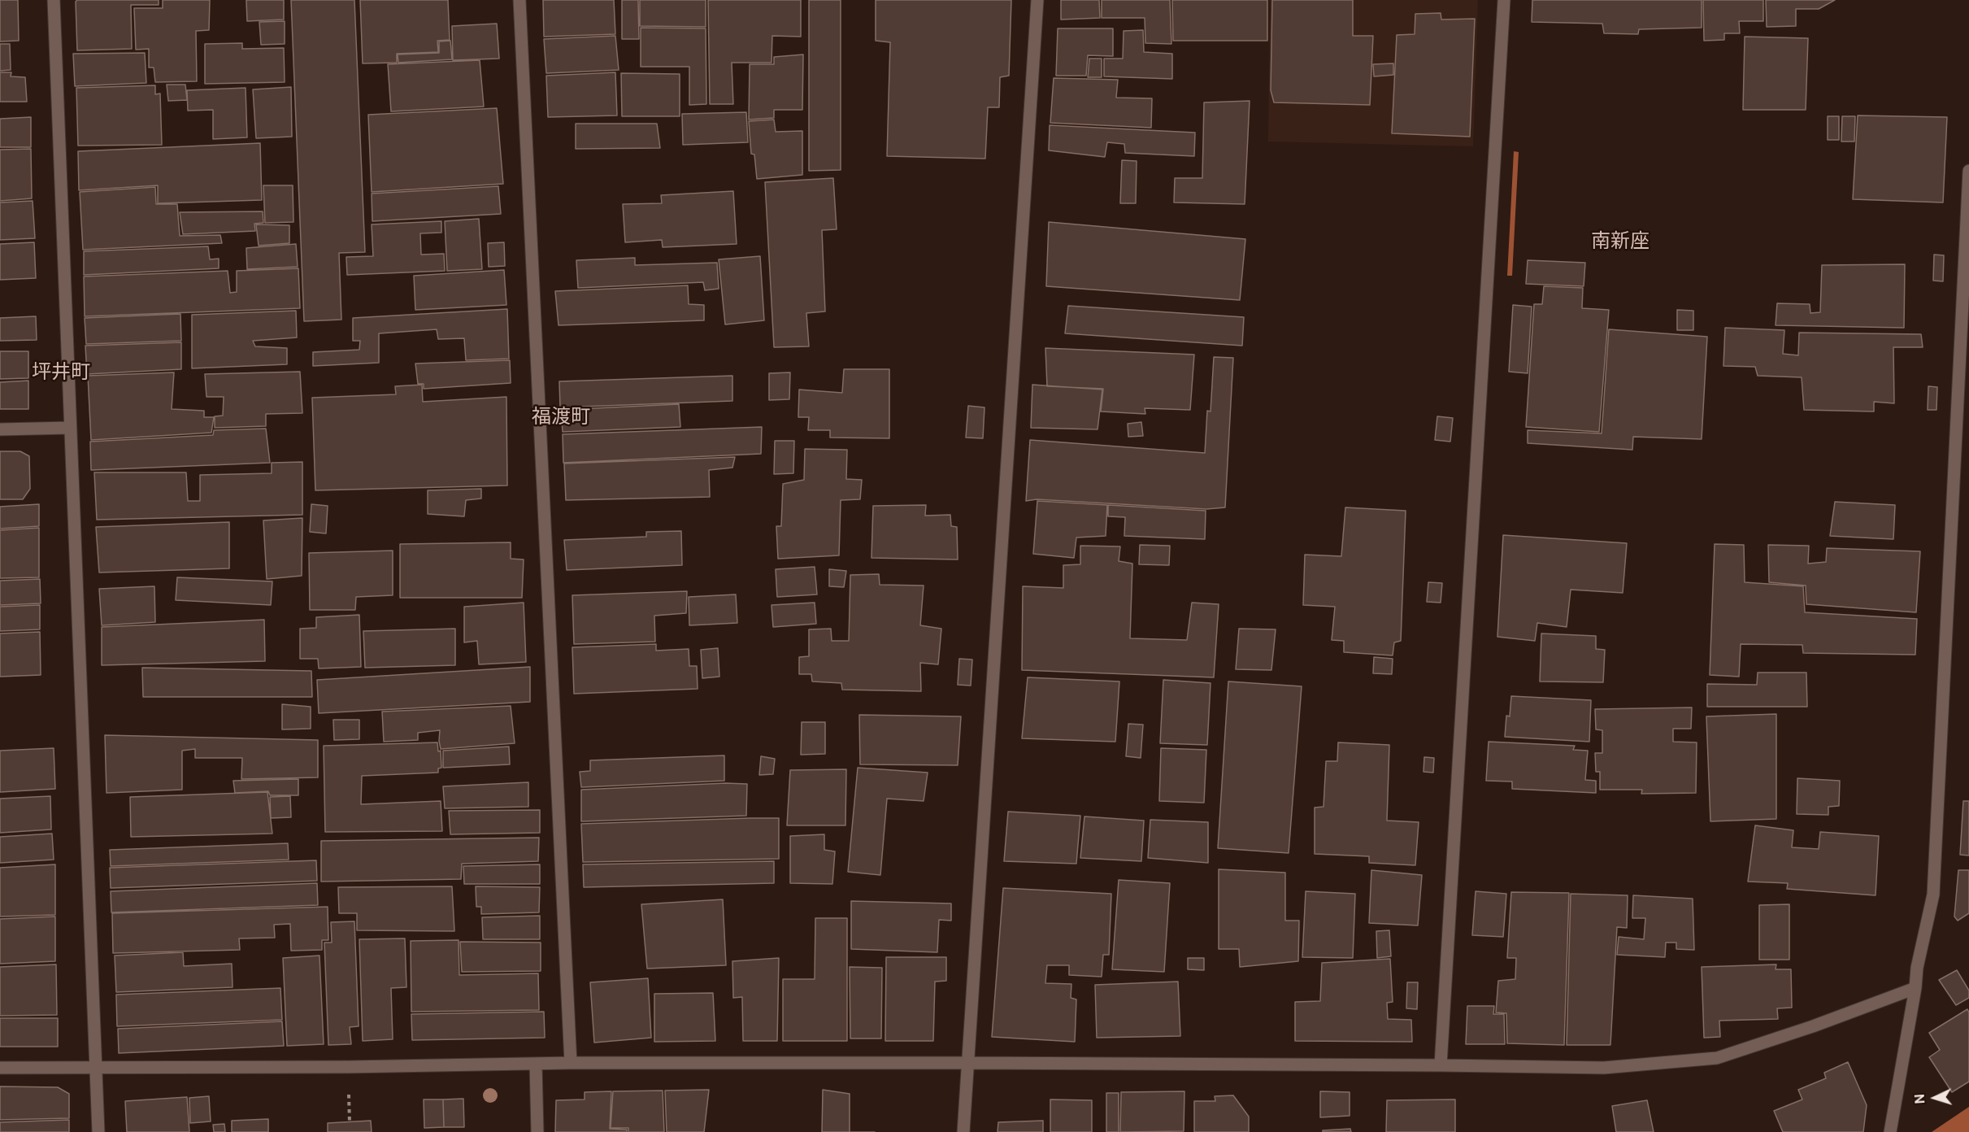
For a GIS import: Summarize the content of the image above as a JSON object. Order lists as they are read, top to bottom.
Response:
{
  "districts": ["南新座", "坪井町", "福渡町"],
  "north": "left"
}
